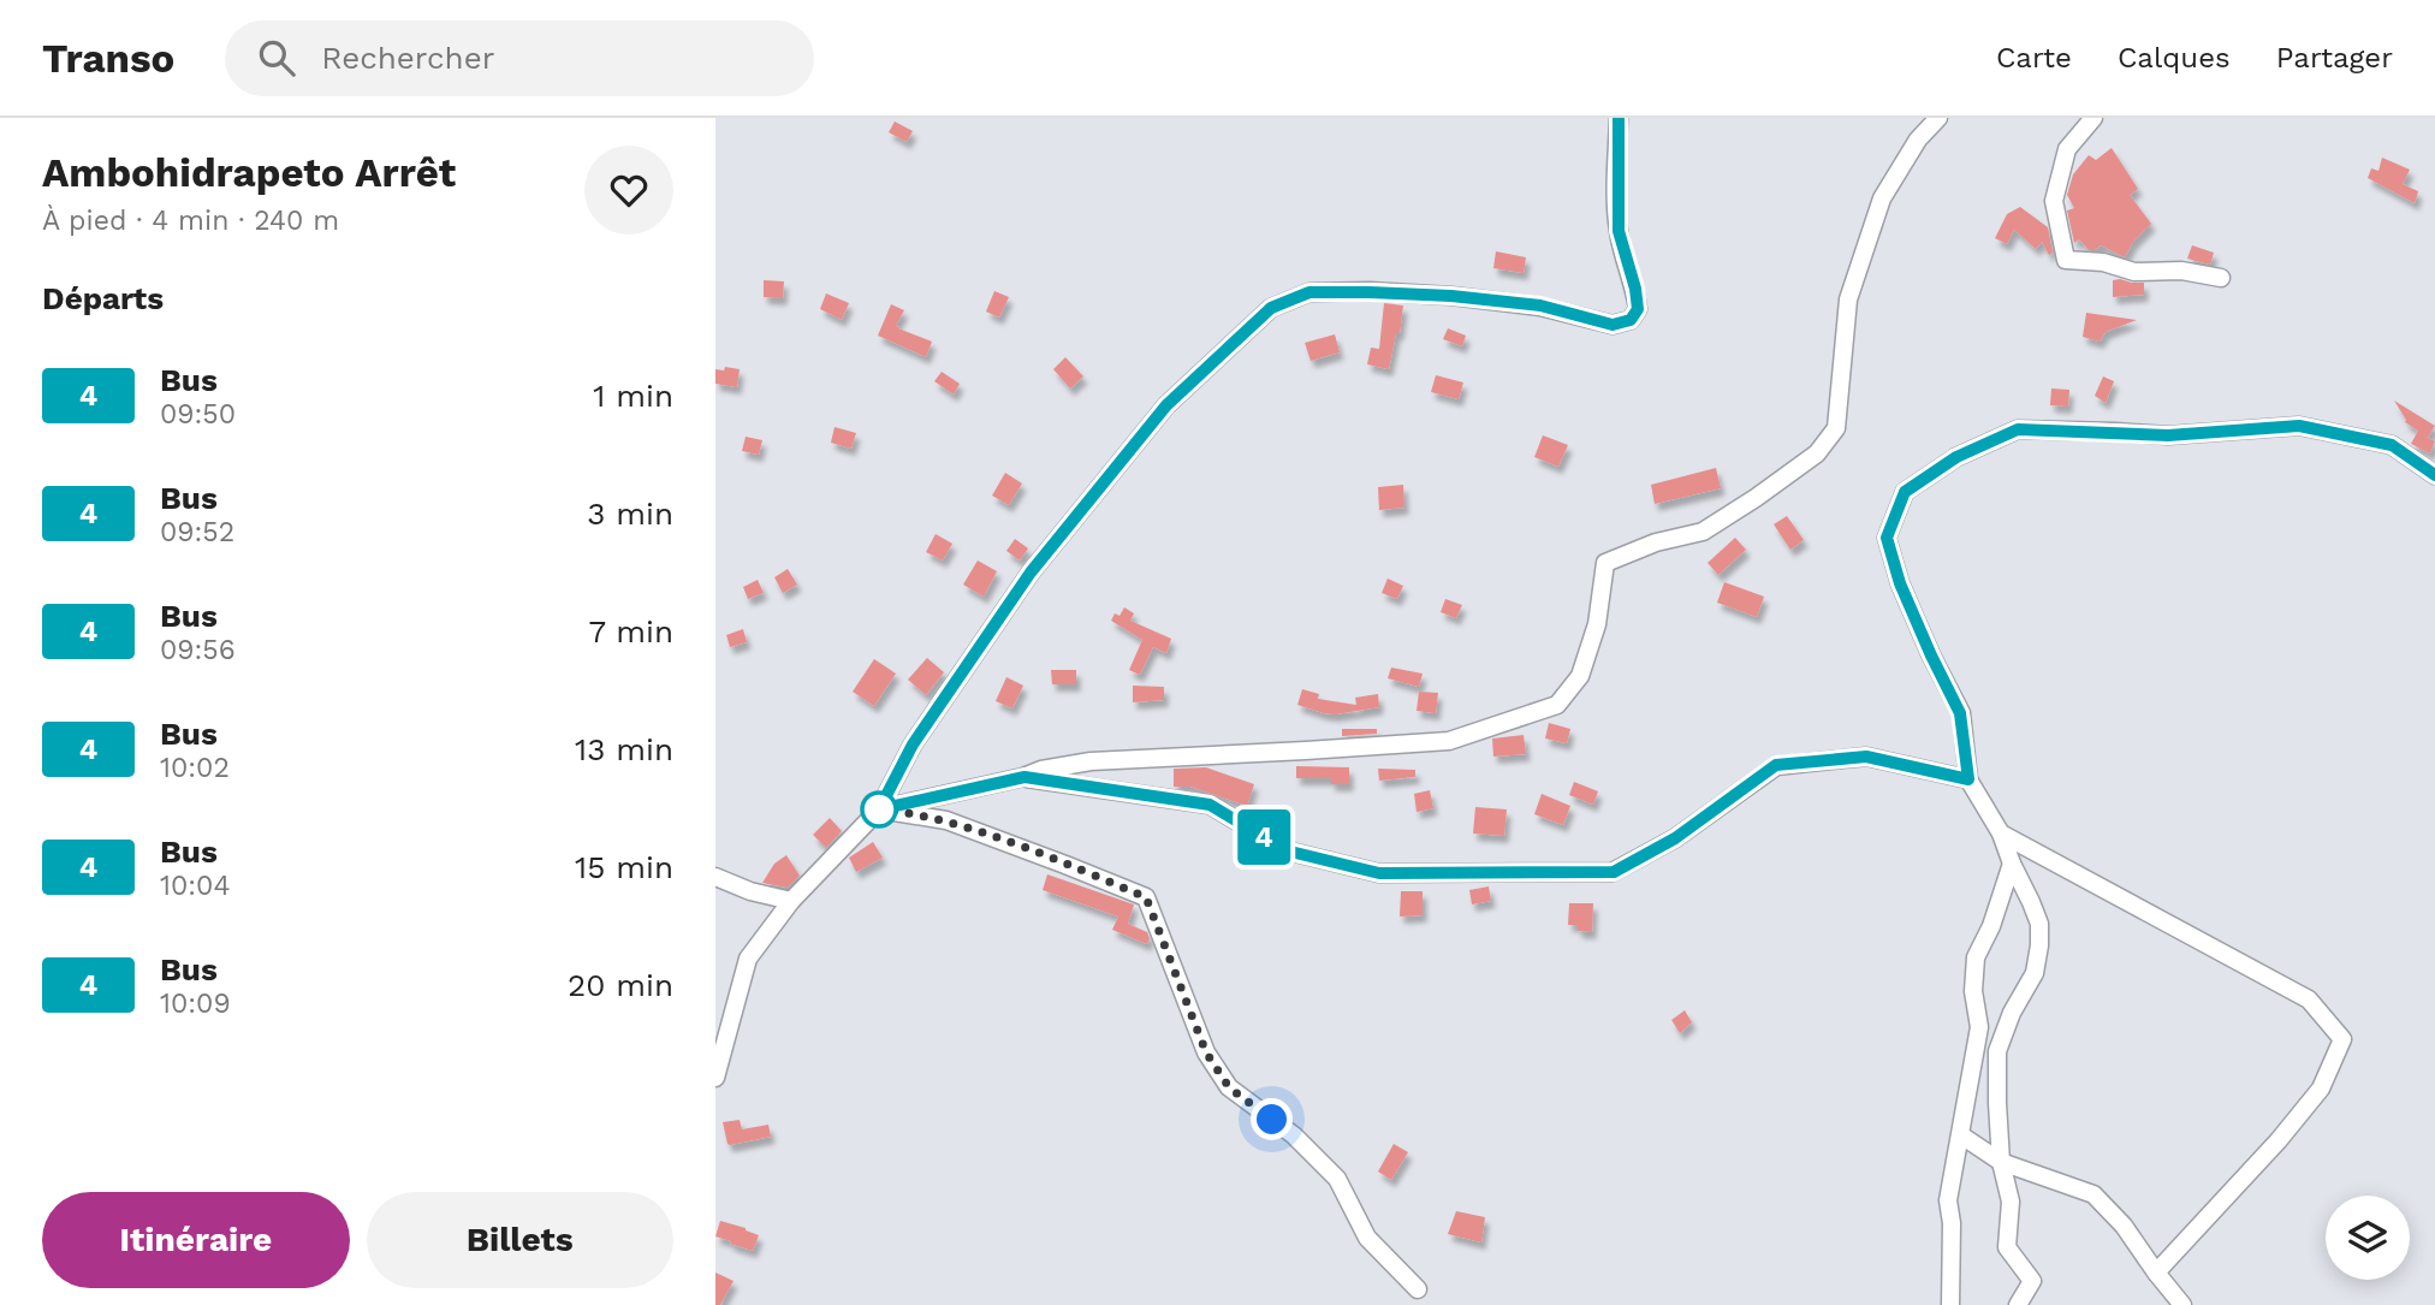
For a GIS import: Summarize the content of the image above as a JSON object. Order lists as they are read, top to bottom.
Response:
{
  "lines": ["bus line 4"],
  "page": {
    "header": "Transo",
    "search": "Rechercher",
    "nav": ["Carte", "Calques", "Partager"],
    "heading": [
      ["Ambohidrapeto Arrêt", "À pied · 4 min · 240 m"],
      "Départs"
    ],
    "on_map": "4",
    "list": [
      {
        "mark": "4",
        "name": "Bus",
        "note": "09:50",
        "value": "1 min"
      },
      {
        "mark": "4",
        "name": "Bus",
        "note": "09:52",
        "value": "3 min"
      },
      {
        "mark": "4",
        "name": "Bus",
        "note": "09:56",
        "value": "7 min"
      },
      {
        "mark": "4",
        "name": "Bus",
        "note": "10:02",
        "value": "13 min"
      },
      {
        "mark": "4",
        "name": "Bus",
        "note": "10:04",
        "value": "15 min"
      },
      {
        "mark": "4",
        "name": "Bus",
        "note": "10:09",
        "value": "20 min"
      }
    ],
    "buttons": ["Itinéraire", "Billets"]
  }
}
